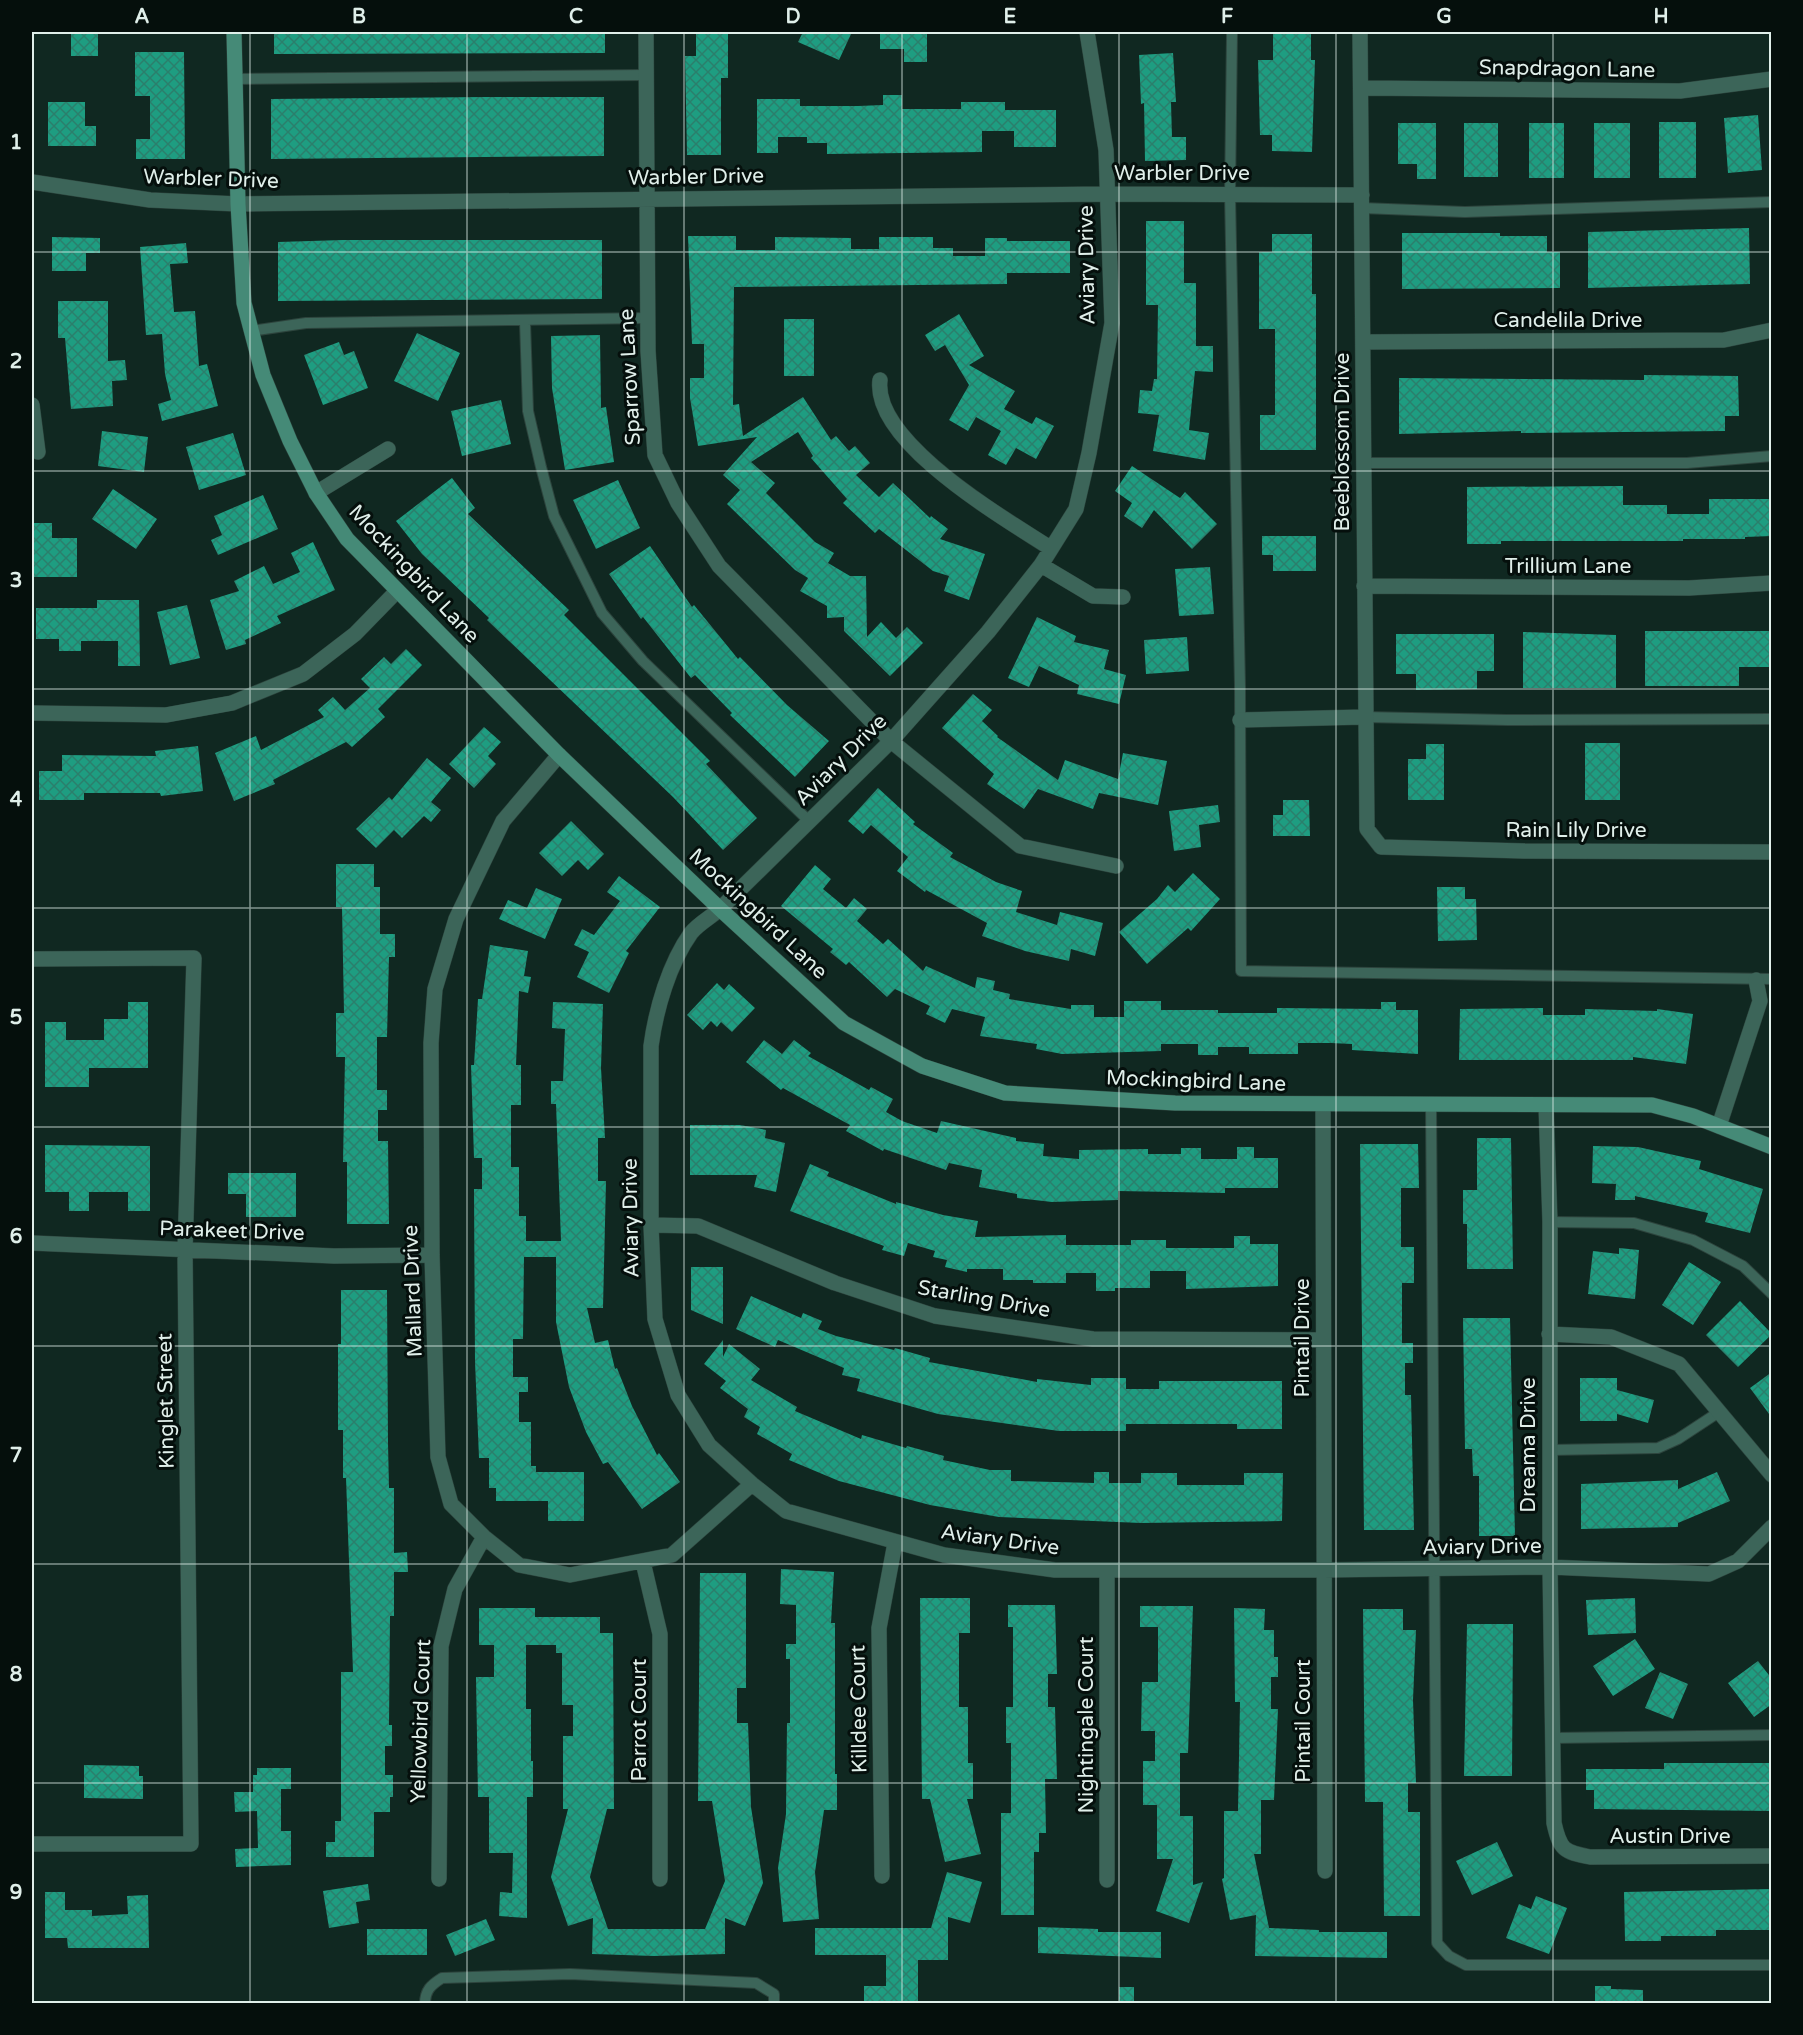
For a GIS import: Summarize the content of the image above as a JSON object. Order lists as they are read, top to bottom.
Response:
{
  "streets": {
    "street": [
      "Snapdragon Lane",
      "Warbler Drive",
      "Aviary Drive",
      "Candelila Drive",
      "Sparrow Lane",
      "Beeblossom Drive",
      "Trillium Lane",
      "Mockingbird Lane",
      "Rain Lily Drive",
      "Parakeet Drive",
      "Mallard Drive",
      "Starling Drive",
      "Pintail Drive",
      "Kinglet Street",
      "Dreama Drive",
      "Killdee Court",
      "Parrot Court",
      "Yellowbird Court",
      "Pintail Court",
      "Nightingale Court",
      "Austin Drive"
    ]
  },
  "crossings": [
    ["Snapdragon Lane", "Beeblossom Drive"],
    ["Warbler Drive", "Aviary Drive"],
    ["Warbler Drive", "Sparrow Lane"],
    ["Warbler Drive", "Beeblossom Drive"],
    ["Warbler Drive", "Mockingbird Lane"],
    ["Aviary Drive", "Sparrow Lane"],
    ["Aviary Drive", "Mockingbird Lane"],
    ["Aviary Drive", "Mallard Drive"],
    ["Aviary Drive", "Starling Drive"],
    ["Aviary Drive", "Pintail Drive"],
    ["Aviary Drive", "Dreama Drive"],
    ["Aviary Drive", "Killdee Court"],
    ["Aviary Drive", "Pintail Court"],
    ["Aviary Drive", "Nightingale Court"],
    ["Candelila Drive", "Beeblossom Drive"],
    ["Beeblossom Drive", "Trillium Lane"],
    ["Beeblossom Drive", "Rain Lily Drive"],
    ["Mockingbird Lane", "Mallard Drive"],
    ["Mockingbird Lane", "Pintail Drive"],
    ["Mockingbird Lane", "Dreama Drive"],
    ["Parakeet Drive", "Mallard Drive"],
    ["Parakeet Drive", "Kinglet Street"],
    ["Mallard Drive", "Parrot Court"],
    ["Mallard Drive", "Yellowbird Court"],
    ["Starling Drive", "Pintail Drive"],
    ["Pintail Drive", "Pintail Court"],
    ["Dreama Drive", "Austin Drive"]
  ],
  "grid": {
    "columns": [
      "A",
      "B",
      "C",
      "D",
      "E",
      "F",
      "G",
      "H"
    ],
    "rows": [
      "1",
      "2",
      "3",
      "4",
      "5",
      "6",
      "7",
      "8",
      "9"
    ]
  }
}
